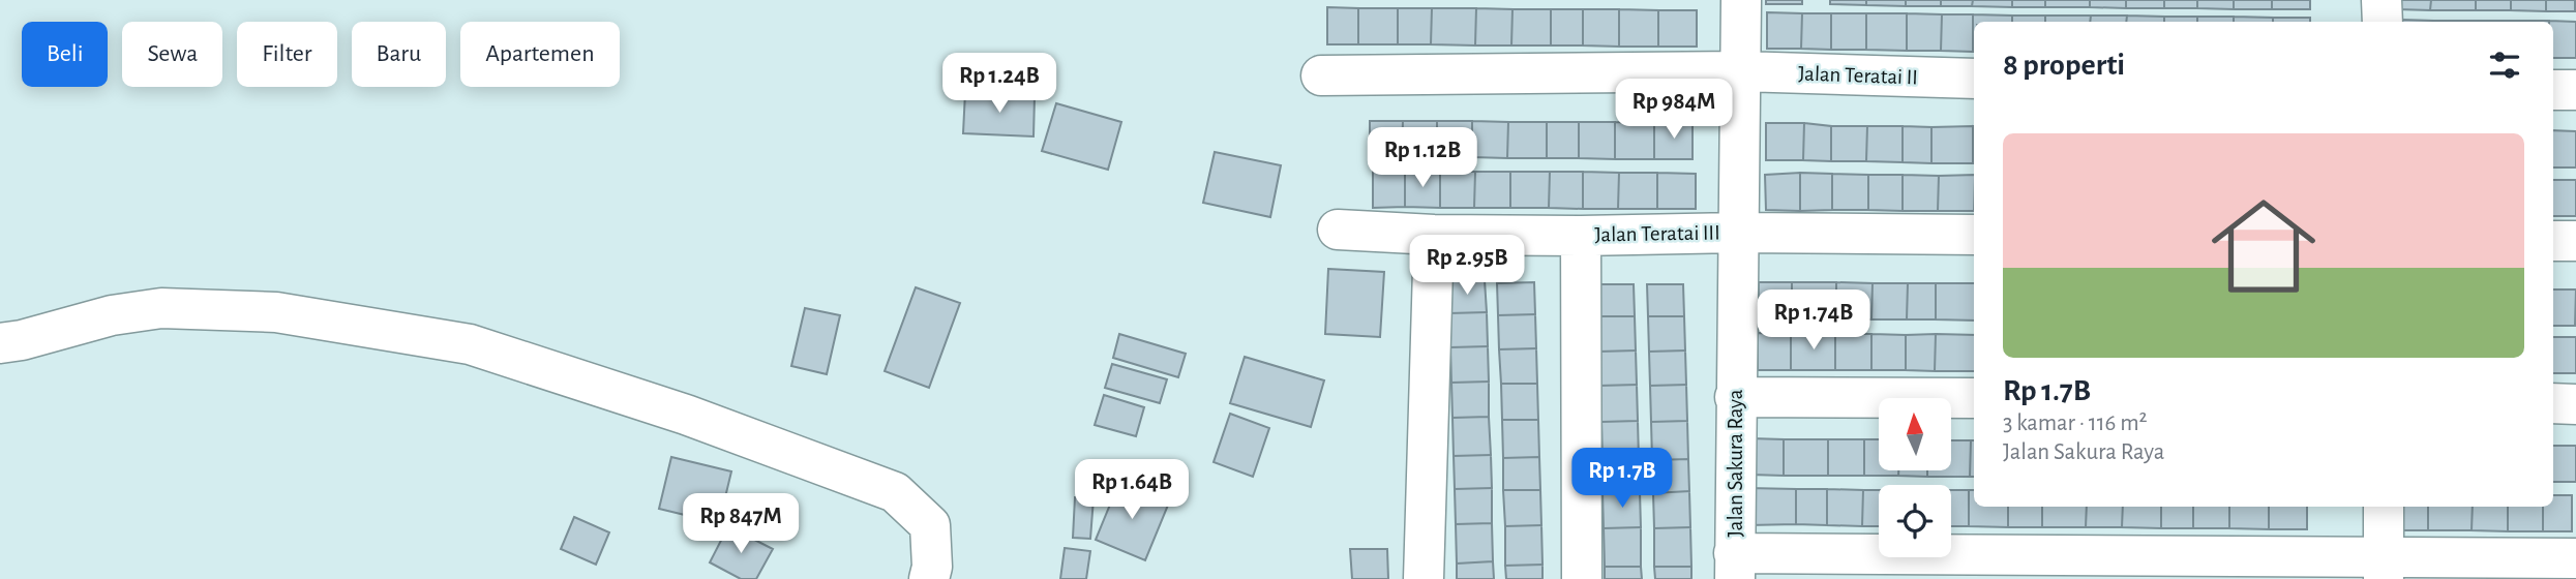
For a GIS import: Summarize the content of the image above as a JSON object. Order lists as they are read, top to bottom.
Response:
{
  "streets": {
    "street": ["Jalan Teratai II", "Jalan Teratai III", "Jalan Sakura Raya"]
  },
  "crossings": [
    ["Jalan Teratai II", "Jalan Sakura Raya"],
    ["Jalan Teratai III", "Jalan Sakura Raya"]
  ],
  "north": "top",
  "page": {
    "chip": [
      "Beli",
      "Sewa",
      "Filter",
      "Baru",
      "Apartemen"
    ],
    "heading": "8 properti",
    "price": [
      "Rp 1.24B",
      "Rp 984M",
      "Rp 1.12B",
      "Rp 2.95B",
      "Rp 1.74B",
      "Rp 1.7B",
      "Rp 1.64B",
      "Rp 847M"
    ],
    "list": [
      {
        "name": "Rp 1.7B",
        "note": "3 kamar · 116 m² · Jalan Sakura Raya"
      }
    ]
  }
}
